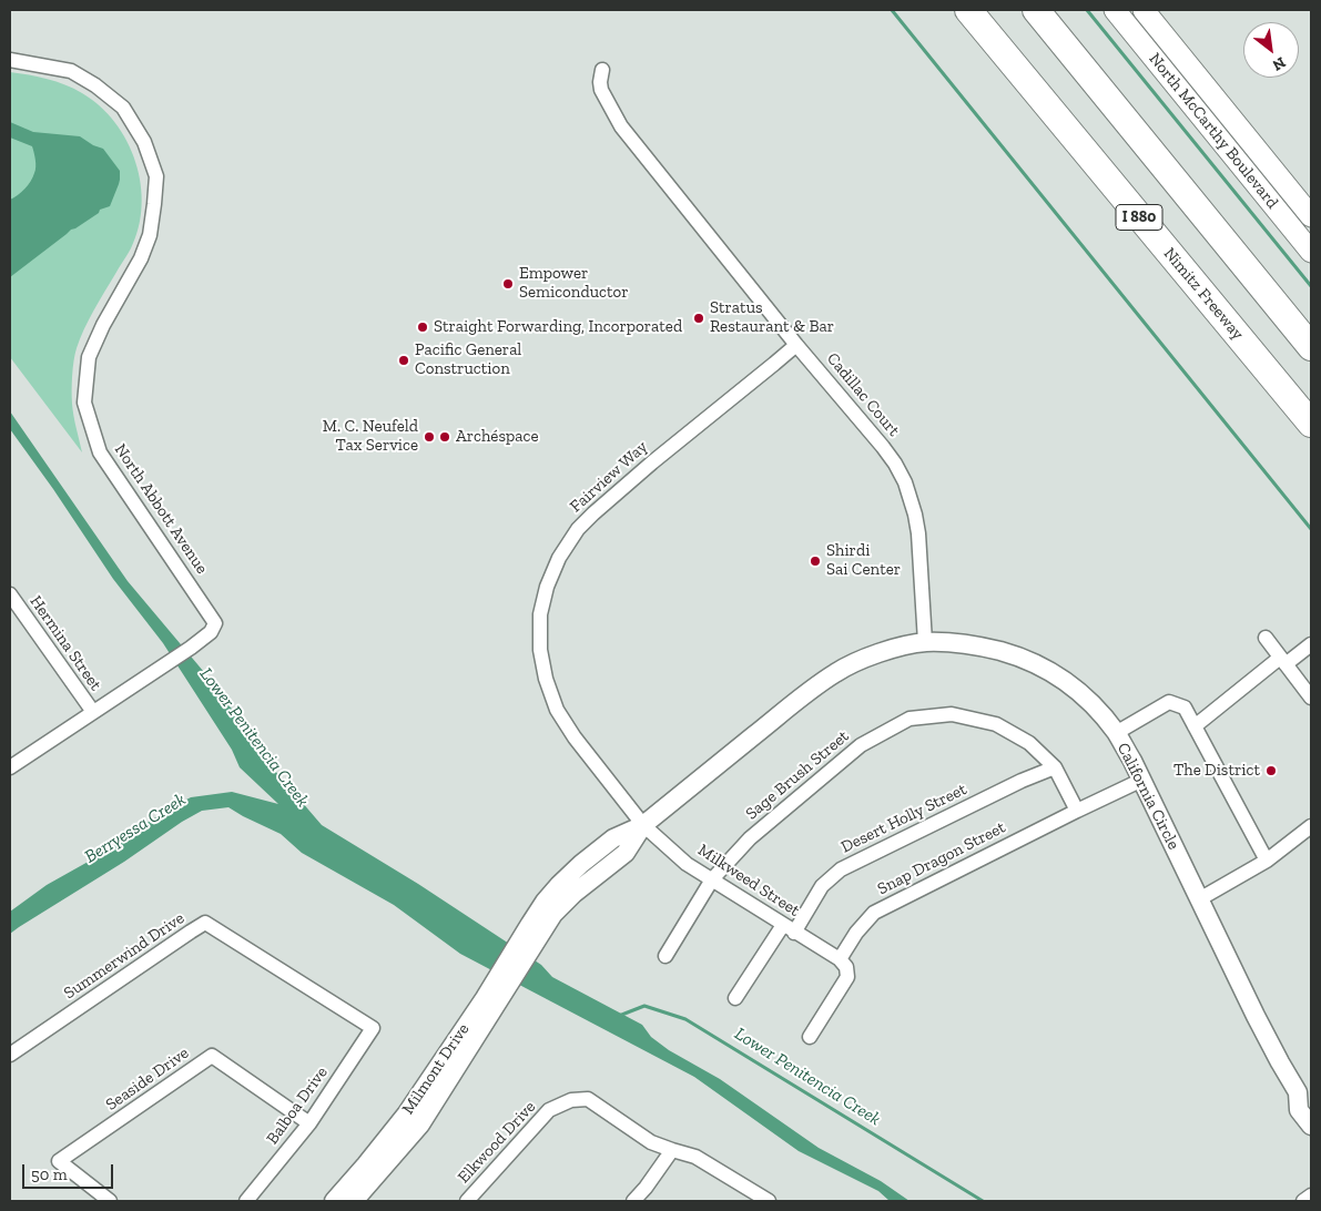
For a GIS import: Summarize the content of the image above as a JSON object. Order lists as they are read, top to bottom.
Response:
{
  "streets": {
    "highway": ["I 880", "Nimitz Freeway"],
    "main road": ["North McCarthy Boulevard"],
    "street": [
      "Cadillac Court",
      "Fairview Way",
      "North Abbott Avenue",
      "Hermina Street",
      "Sage Brush Street",
      "California Circle",
      "Desert Holly Street",
      "Snap Dragon Street",
      "Milkweed Street",
      "Summerwind Drive",
      "Milmont Drive",
      "Seaside Drive",
      "Balboa Drive",
      "Elkwood Drive"
    ]
  },
  "crossings": [
    ["Cadillac Court", "Fairview Way"],
    ["Cadillac Court", "California Circle"],
    ["Fairview Way", "California Circle"],
    ["Fairview Way", "Milkweed Street"],
    ["North Abbott Avenue", "Hermina Street"],
    ["Sage Brush Street", "Desert Holly Street"],
    ["Sage Brush Street", "Snap Dragon Street"],
    ["Sage Brush Street", "Milkweed Street"],
    ["California Circle", "Snap Dragon Street"],
    ["California Circle", "Milkweed Street"],
    ["California Circle", "Milmont Drive"],
    ["Desert Holly Street", "Milkweed Street"],
    ["Snap Dragon Street", "Milkweed Street"],
    ["Summerwind Drive", "Balboa Drive"],
    ["Seaside Drive", "Balboa Drive"]
  ],
  "water": ["Lower Penitencia Creek", "Berryessa Creek"],
  "places": [
    "Empower Semiconductor",
    "Stratus Restaurant & Bar",
    "Straight Forwarding, Incorporated",
    "Pacific General Construction",
    "M. C. Neufeld Tax Service",
    "Archéspace",
    "Shirdi Sai Center",
    "The District"
  ],
  "scale_bar": "50 m",
  "north": "bottom right"
}
